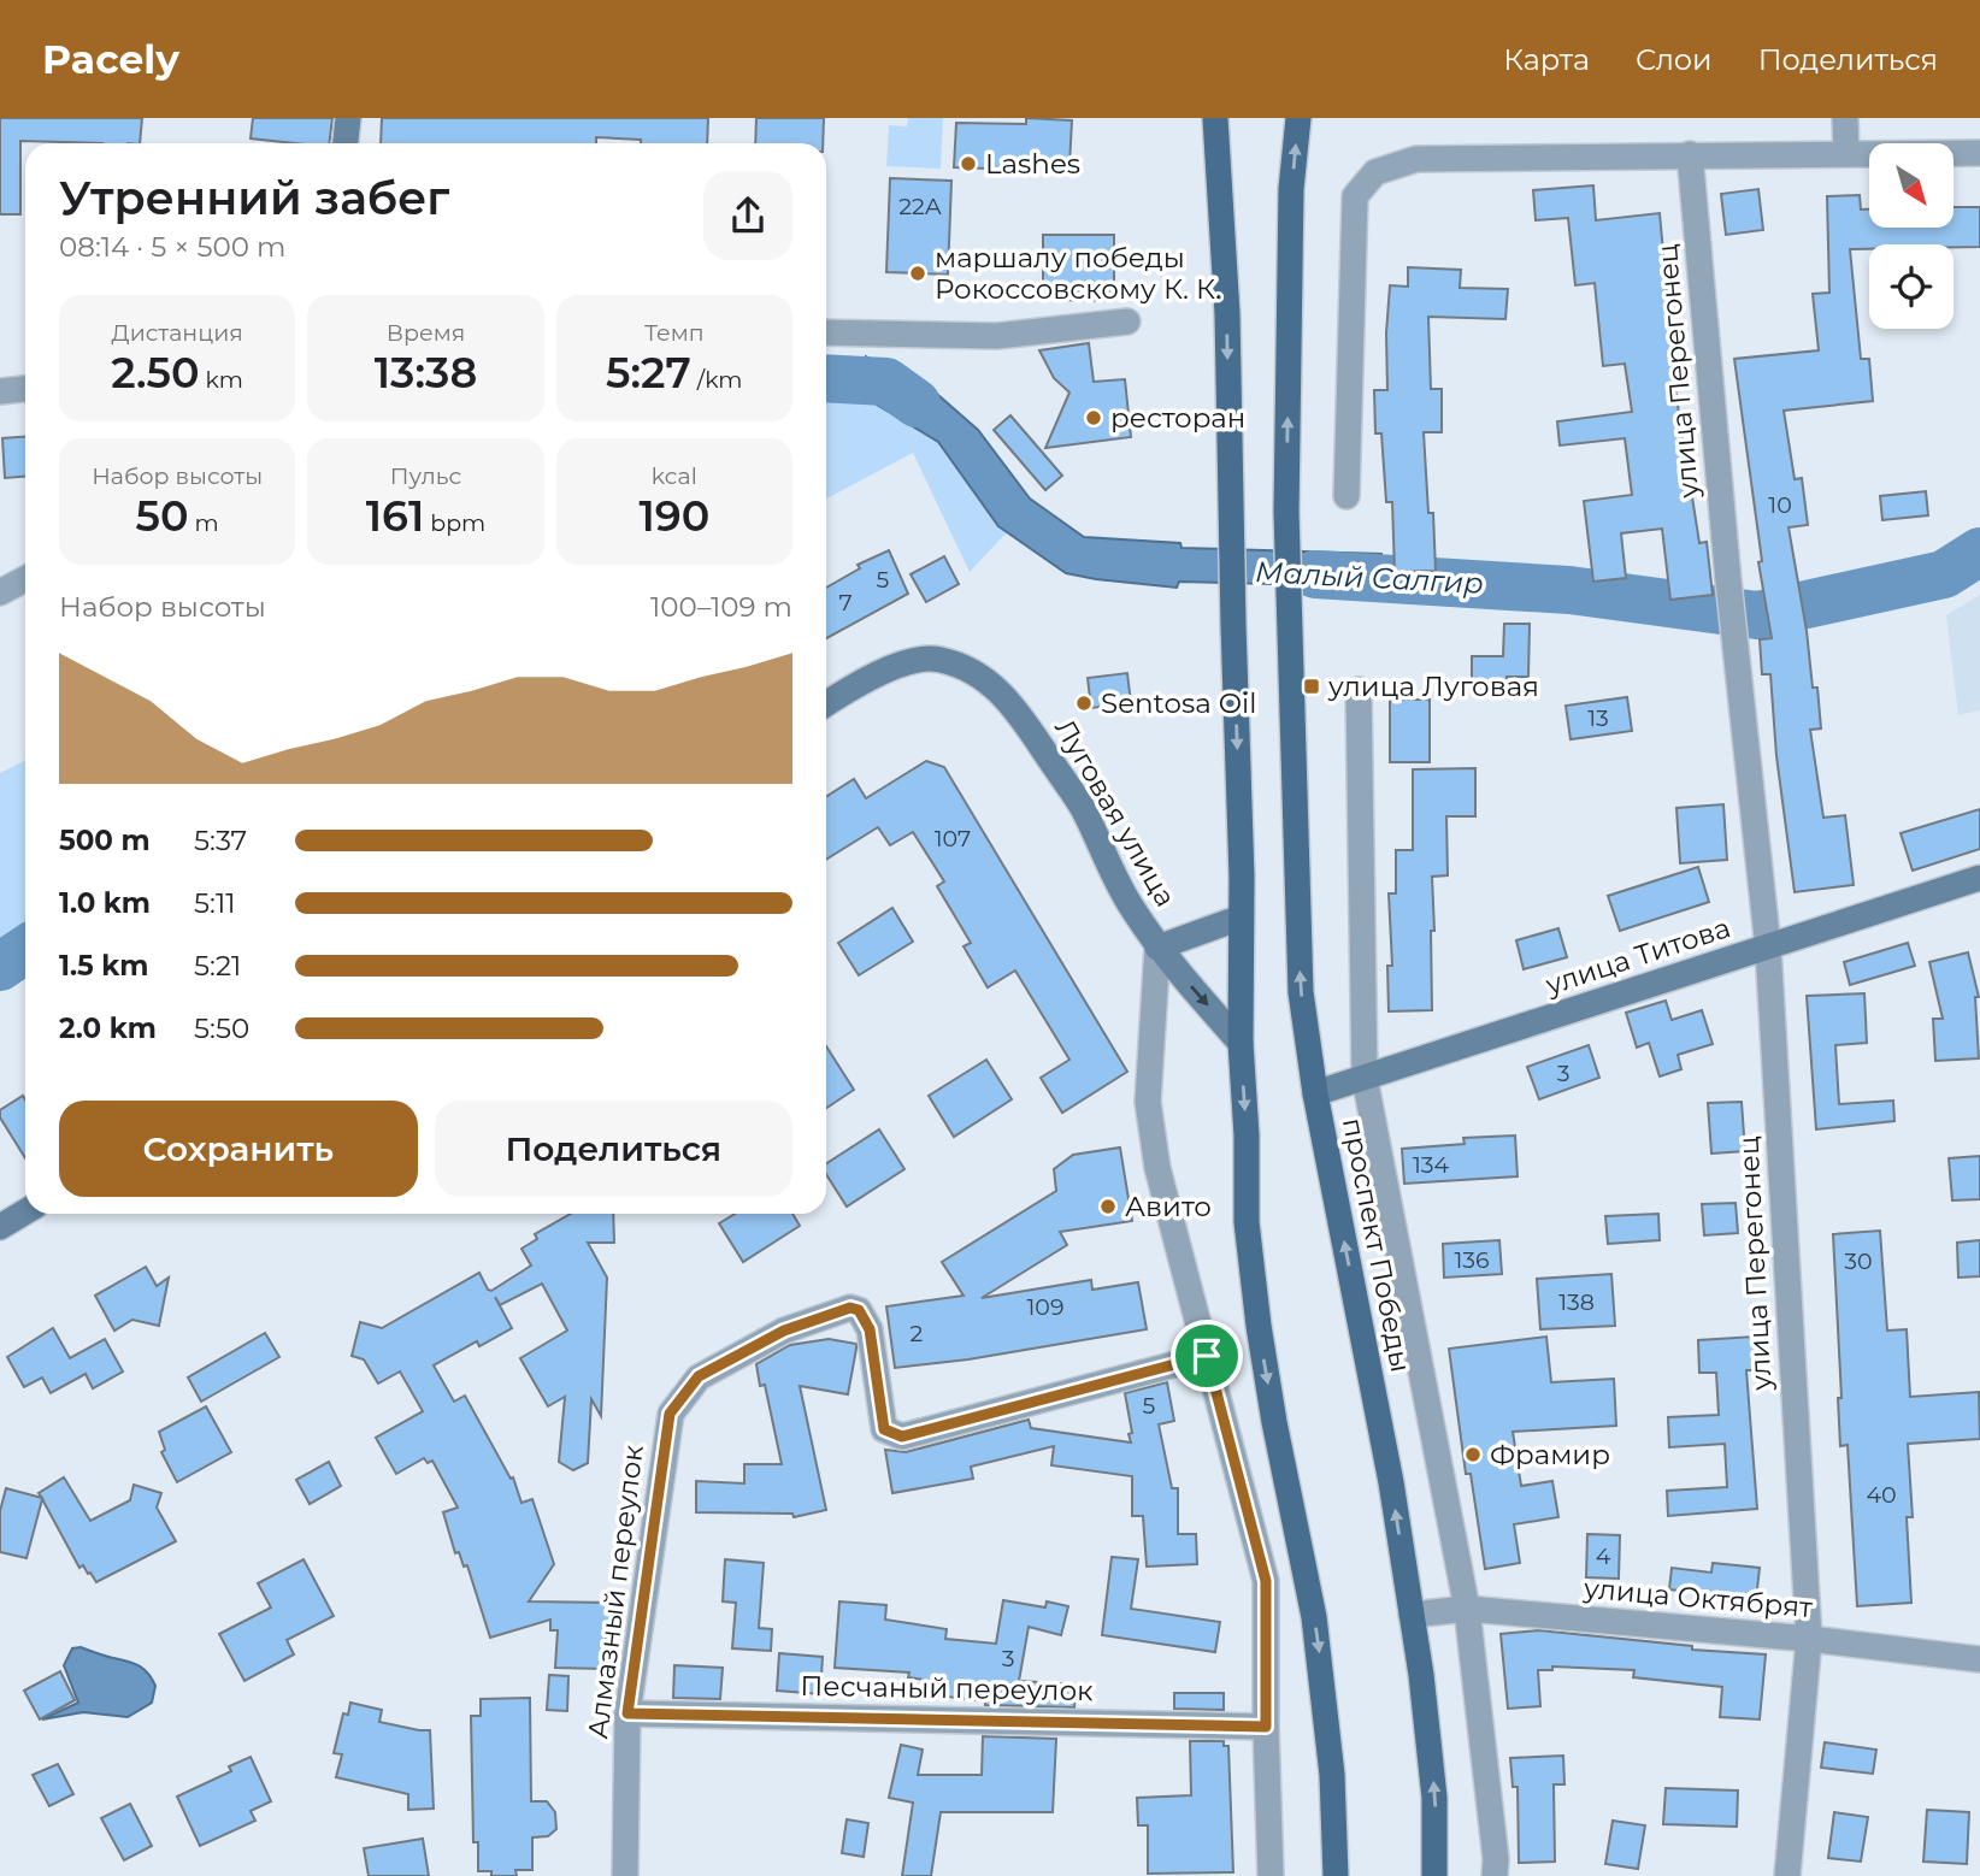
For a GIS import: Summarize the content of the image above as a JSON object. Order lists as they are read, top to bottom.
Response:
{
  "streets": {
    "main road": ["Луговая улица", "улица Титова", "проспект Победы"],
    "street": [
      "улица Перегонец",
      "Алмазный переулок",
      "улица Октябрят",
      "Песчаный переулок"
    ]
  },
  "crossings": [
    ["улица Перегонец", "улица Титова"],
    ["улица Перегонец", "улица Октябрят"],
    ["улица Титова", "проспект Победы"],
    ["проспект Победы", "улица Октябрят"],
    ["Алмазный переулок", "Песчаный переулок"]
  ],
  "water": ["Малый Салгир"],
  "places": {
    "other": [
      "Lashes",
      "маршалу победы Рокоссовскому К. К.",
      "ресторан",
      "Sentosa Oil",
      "Авито",
      "Фрамир"
    ],
    "transit": ["улица Луговая"]
  },
  "house_numbers": [
    "22А",
    "10",
    "5",
    "7",
    "13",
    "107",
    "3",
    "134",
    "136",
    "30",
    "138",
    "109",
    "2",
    "5",
    "40",
    "4",
    "3"
  ],
  "north": "bottom right",
  "page": {
    "header": "Pacely",
    "nav": ["Карта", "Слои", "Поделиться"],
    "heading": ["Утренний забег", "08:14 · 5 × 500 m"],
    "stats": [
      ["Дистанция", "2.50 km"],
      ["Время", "13:38"],
      ["Темп", "5:27 /km"],
      ["Набор высоты", "50 m"],
      ["Пульс", "161 bpm"],
      ["kcal", "190"]
    ],
    "chart": ["Набор высоты", "100–109 m"],
    "list": [
      {
        "name": "500 m",
        "note": "5:37"
      },
      {
        "name": "1.0 km",
        "note": "5:11"
      },
      {
        "name": "1.5 km",
        "note": "5:21"
      },
      {
        "name": "2.0 km",
        "note": "5:50"
      }
    ],
    "buttons": ["Сохранить", "Поделиться"]
  }
}
